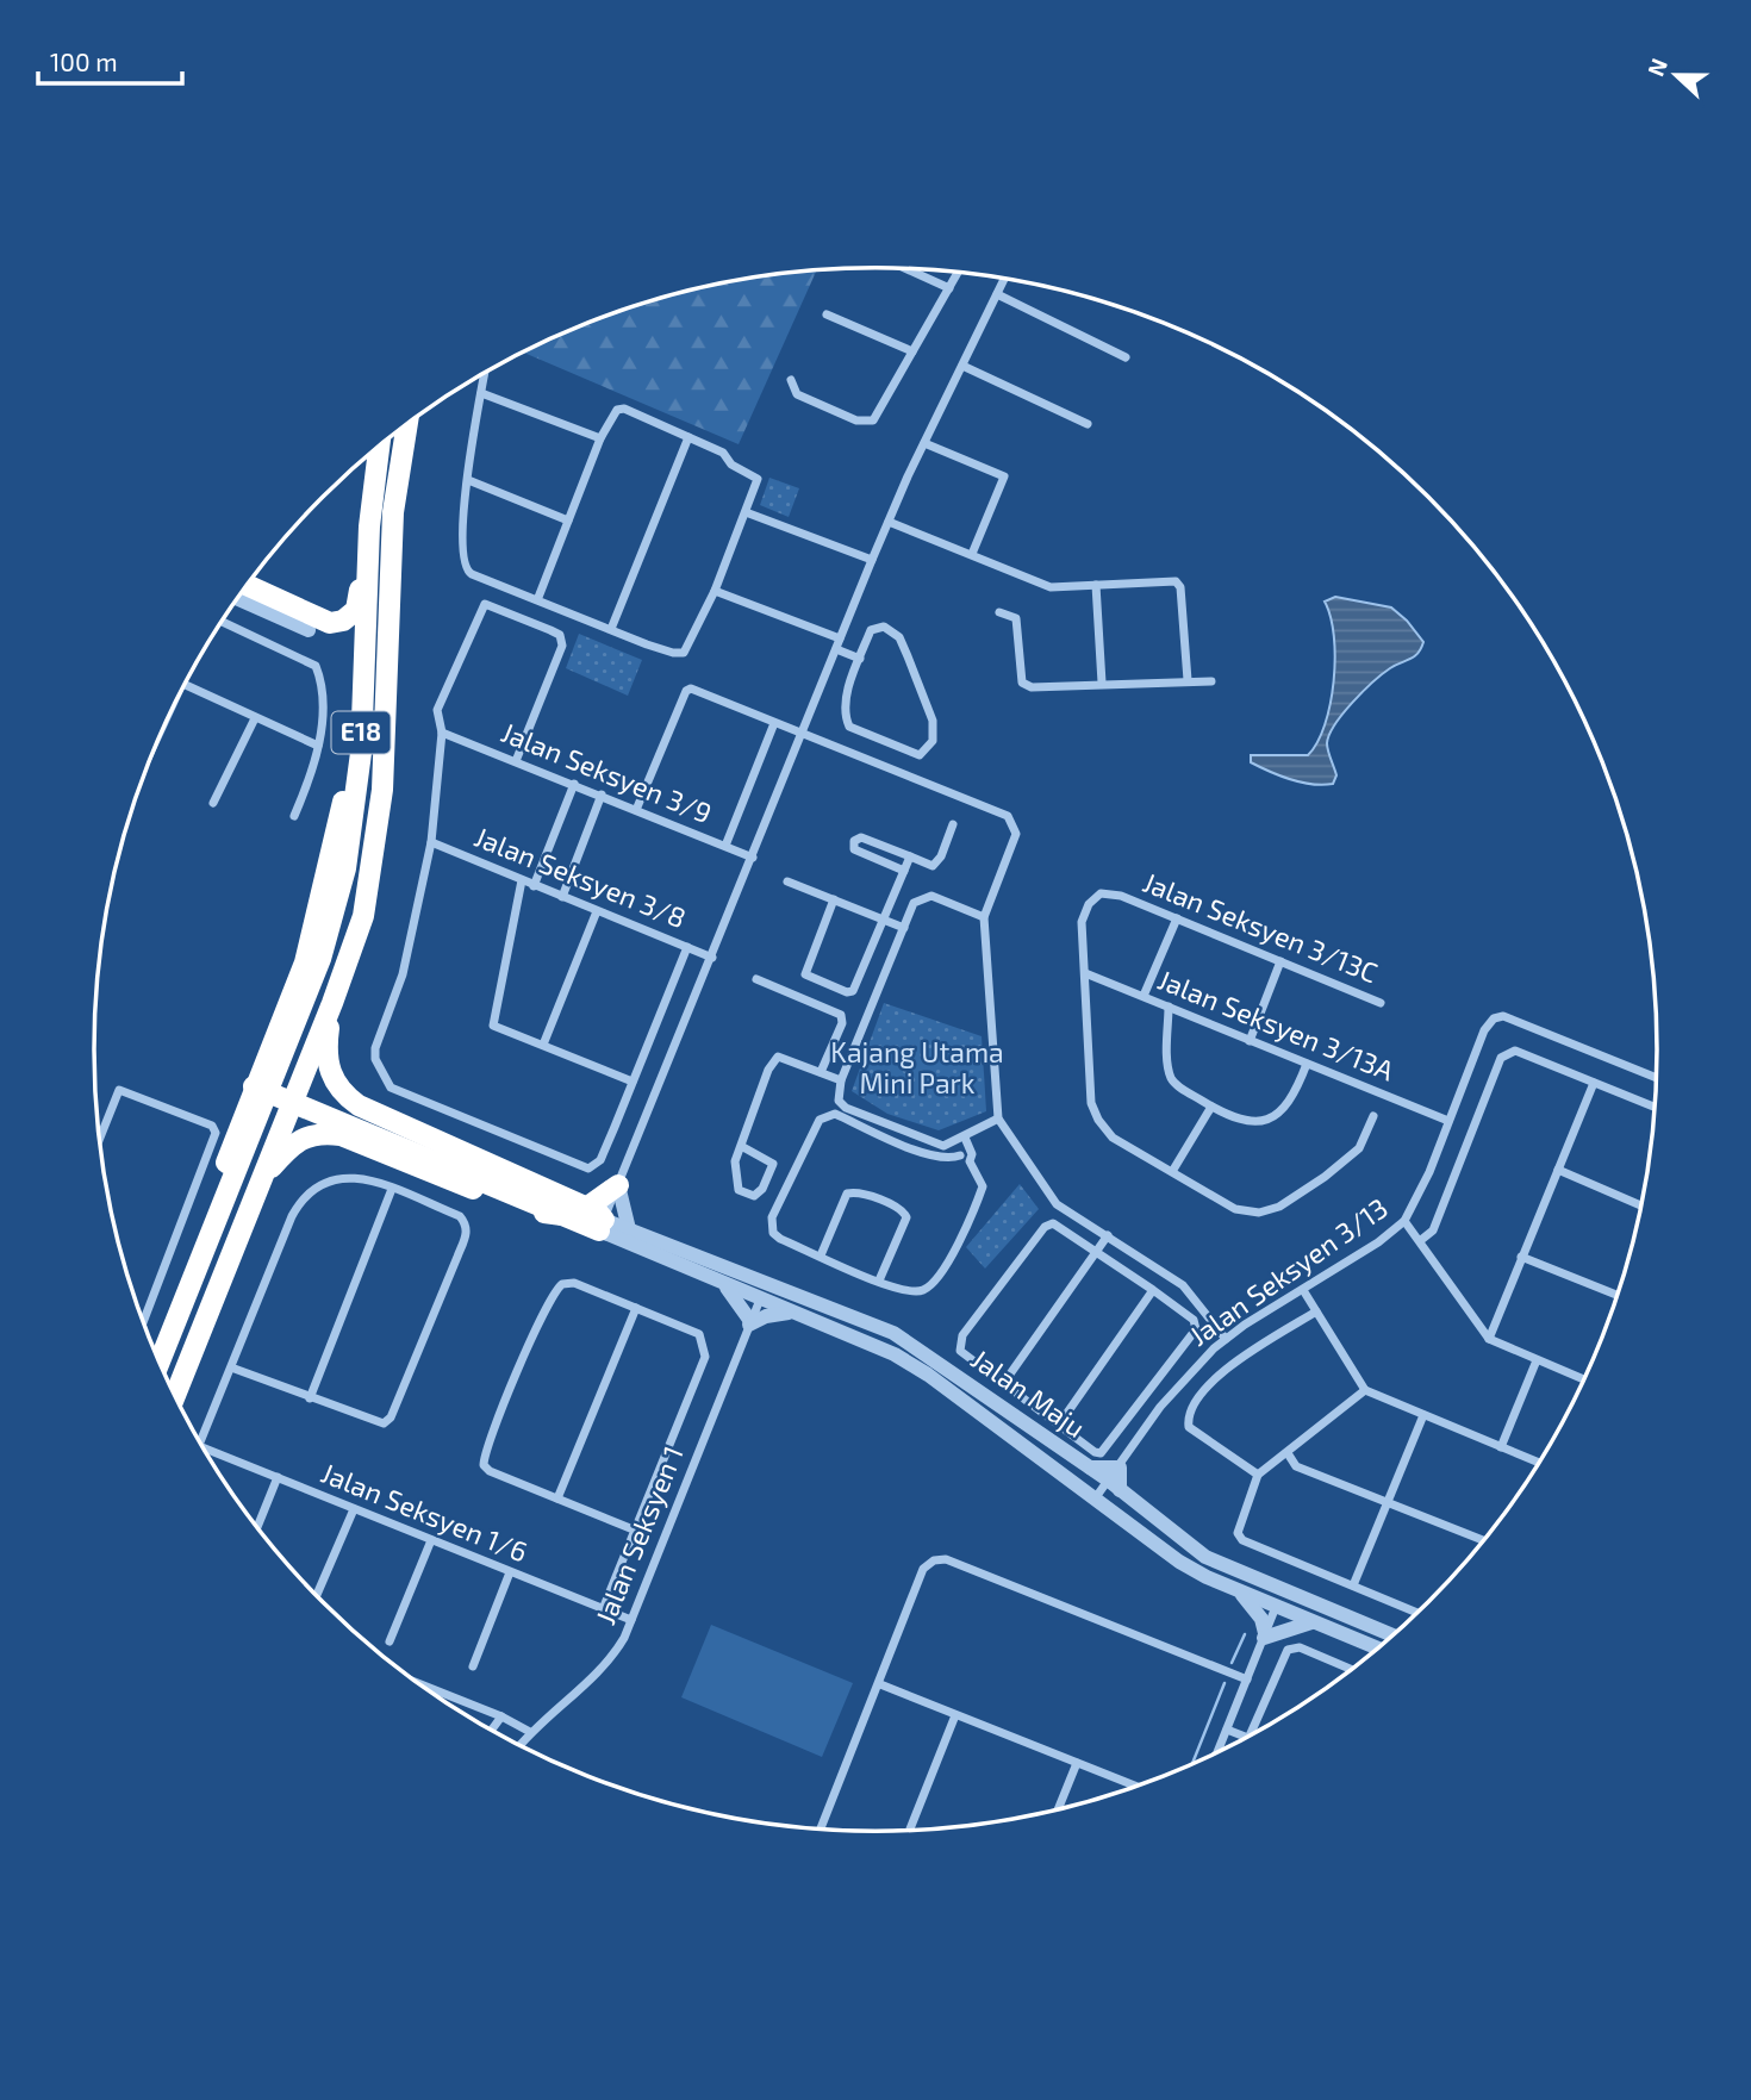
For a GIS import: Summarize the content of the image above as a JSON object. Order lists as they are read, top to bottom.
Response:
{
  "streets": {
    "highway": ["E18"],
    "street": [
      "Jalan Seksyen 3/9",
      "Jalan Seksyen 3/8",
      "Jalan Seksyen 3/13C",
      "Jalan Seksyen 3/13A",
      "Jalan Seksyen 3/13",
      "Jalan Maju",
      "Jalan Seksyen 1/6",
      "Jalan Seksyen 1"
    ]
  },
  "crossings": [
    ["Jalan Seksyen 3/13C", "Jalan Seksyen 3/13A"],
    ["Jalan Seksyen 3/13A", "Jalan Seksyen 3/13"],
    ["Jalan Maju", "Jalan Seksyen 1"],
    ["Jalan Seksyen 1/6", "Jalan Seksyen 1"]
  ],
  "parks": ["Kajang Utama Mini Park"],
  "scale_bar": "100 m",
  "north": "left"
}
